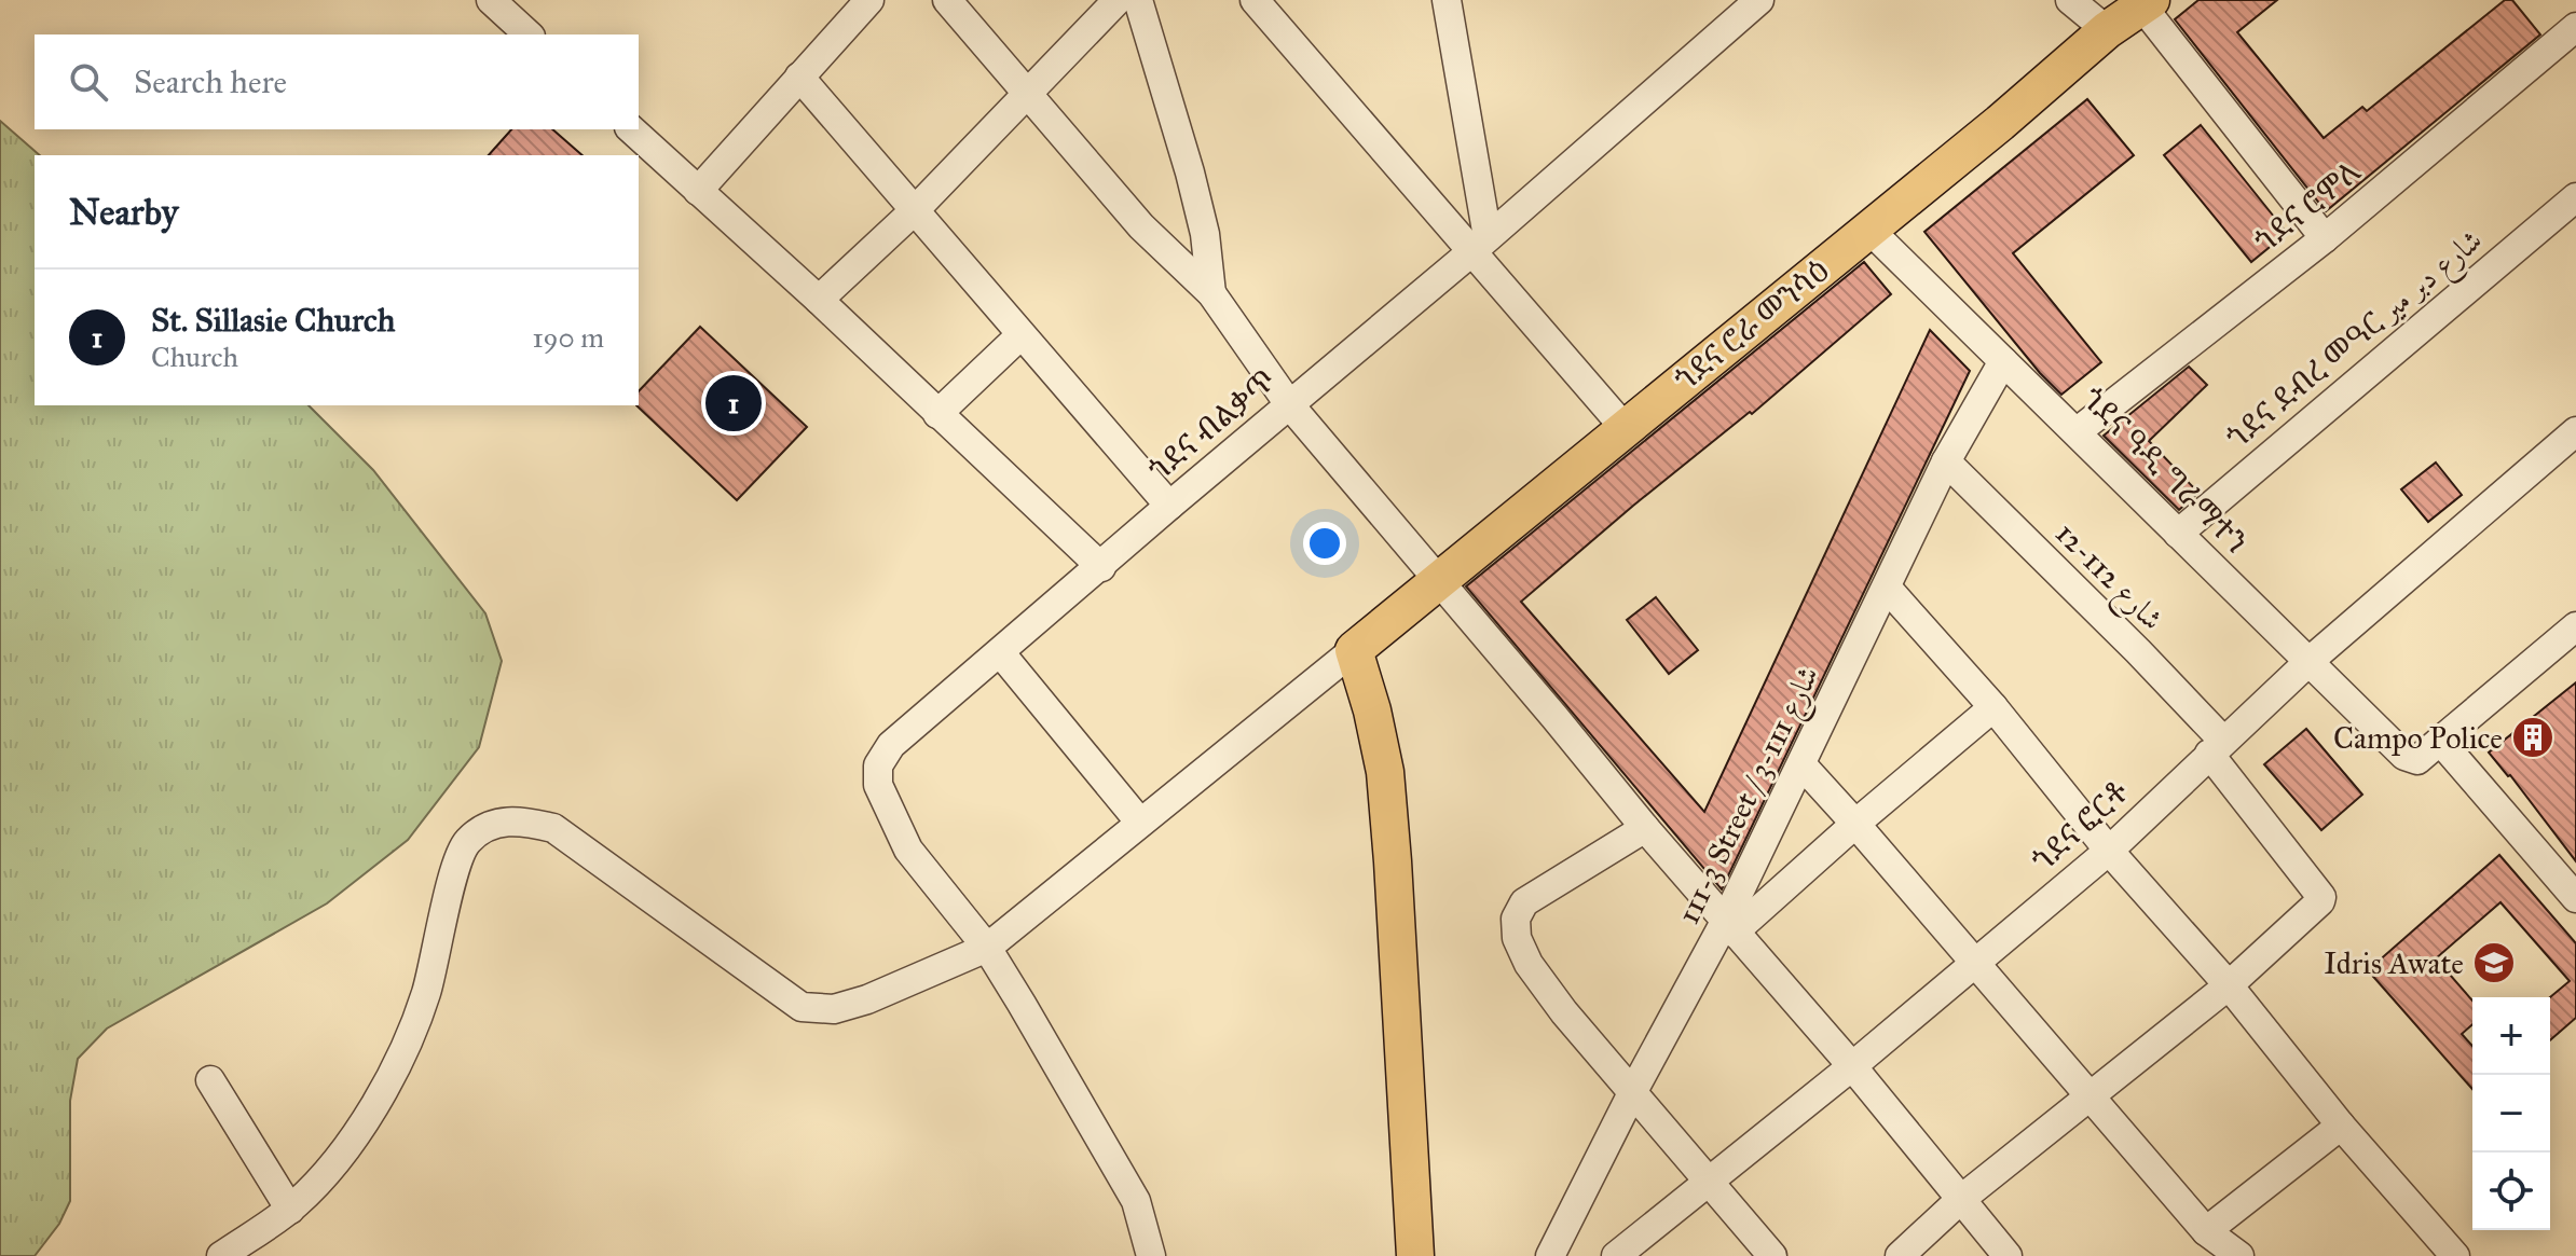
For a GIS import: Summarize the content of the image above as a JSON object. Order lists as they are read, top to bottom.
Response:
{
  "streets": {
    "main road": ["ጎደና ሮራ መንሳዕ"],
    "street": [
      "ጎደና ሮምለ",
      "ጎደና ደብረ መዓር شارع دبر مير",
      "ጎደና ብልቃጥ",
      "ጎደና ዓዲ ግራማተን",
      "شارع 112-12",
      "111-3 Street / شارع 111-3",
      "ጎደና ፎርቶ"
    ]
  },
  "crossings": [
    ["ጎደና ሮምለ", "ጎደና ዓዲ ግራማተን"],
    ["ጎደና ሮራ መንሳዕ", "ጎደና ዓዲ ግራማተን"],
    ["ጎደና ደብረ መዓር شارع دبر مير", "ጎደና ዓዲ ግራማተን"],
    ["ጎደና ዓዲ ግራማተን", "111-3 Street / شارع 111-3"],
    ["ጎደና ዓዲ ግራማተን", "ጎደና ፎርቶ"],
    ["شارع 112-12", "111-3 Street / شارع 111-3"],
    ["شارع 112-12", "ጎደና ፎርቶ"]
  ],
  "places": {
    "building": ["Campo Police"],
    "school or university": ["Idris Awate"]
  },
  "page": {
    "search": "Search here",
    "heading": "Nearby",
    "list": [
      {
        "mark": "1",
        "name": "St. Sillasie Church",
        "note": "Church",
        "value": "190 m"
      }
    ],
    "pins": "1",
    "map_buttons": ["+", "−"]
  }
}
